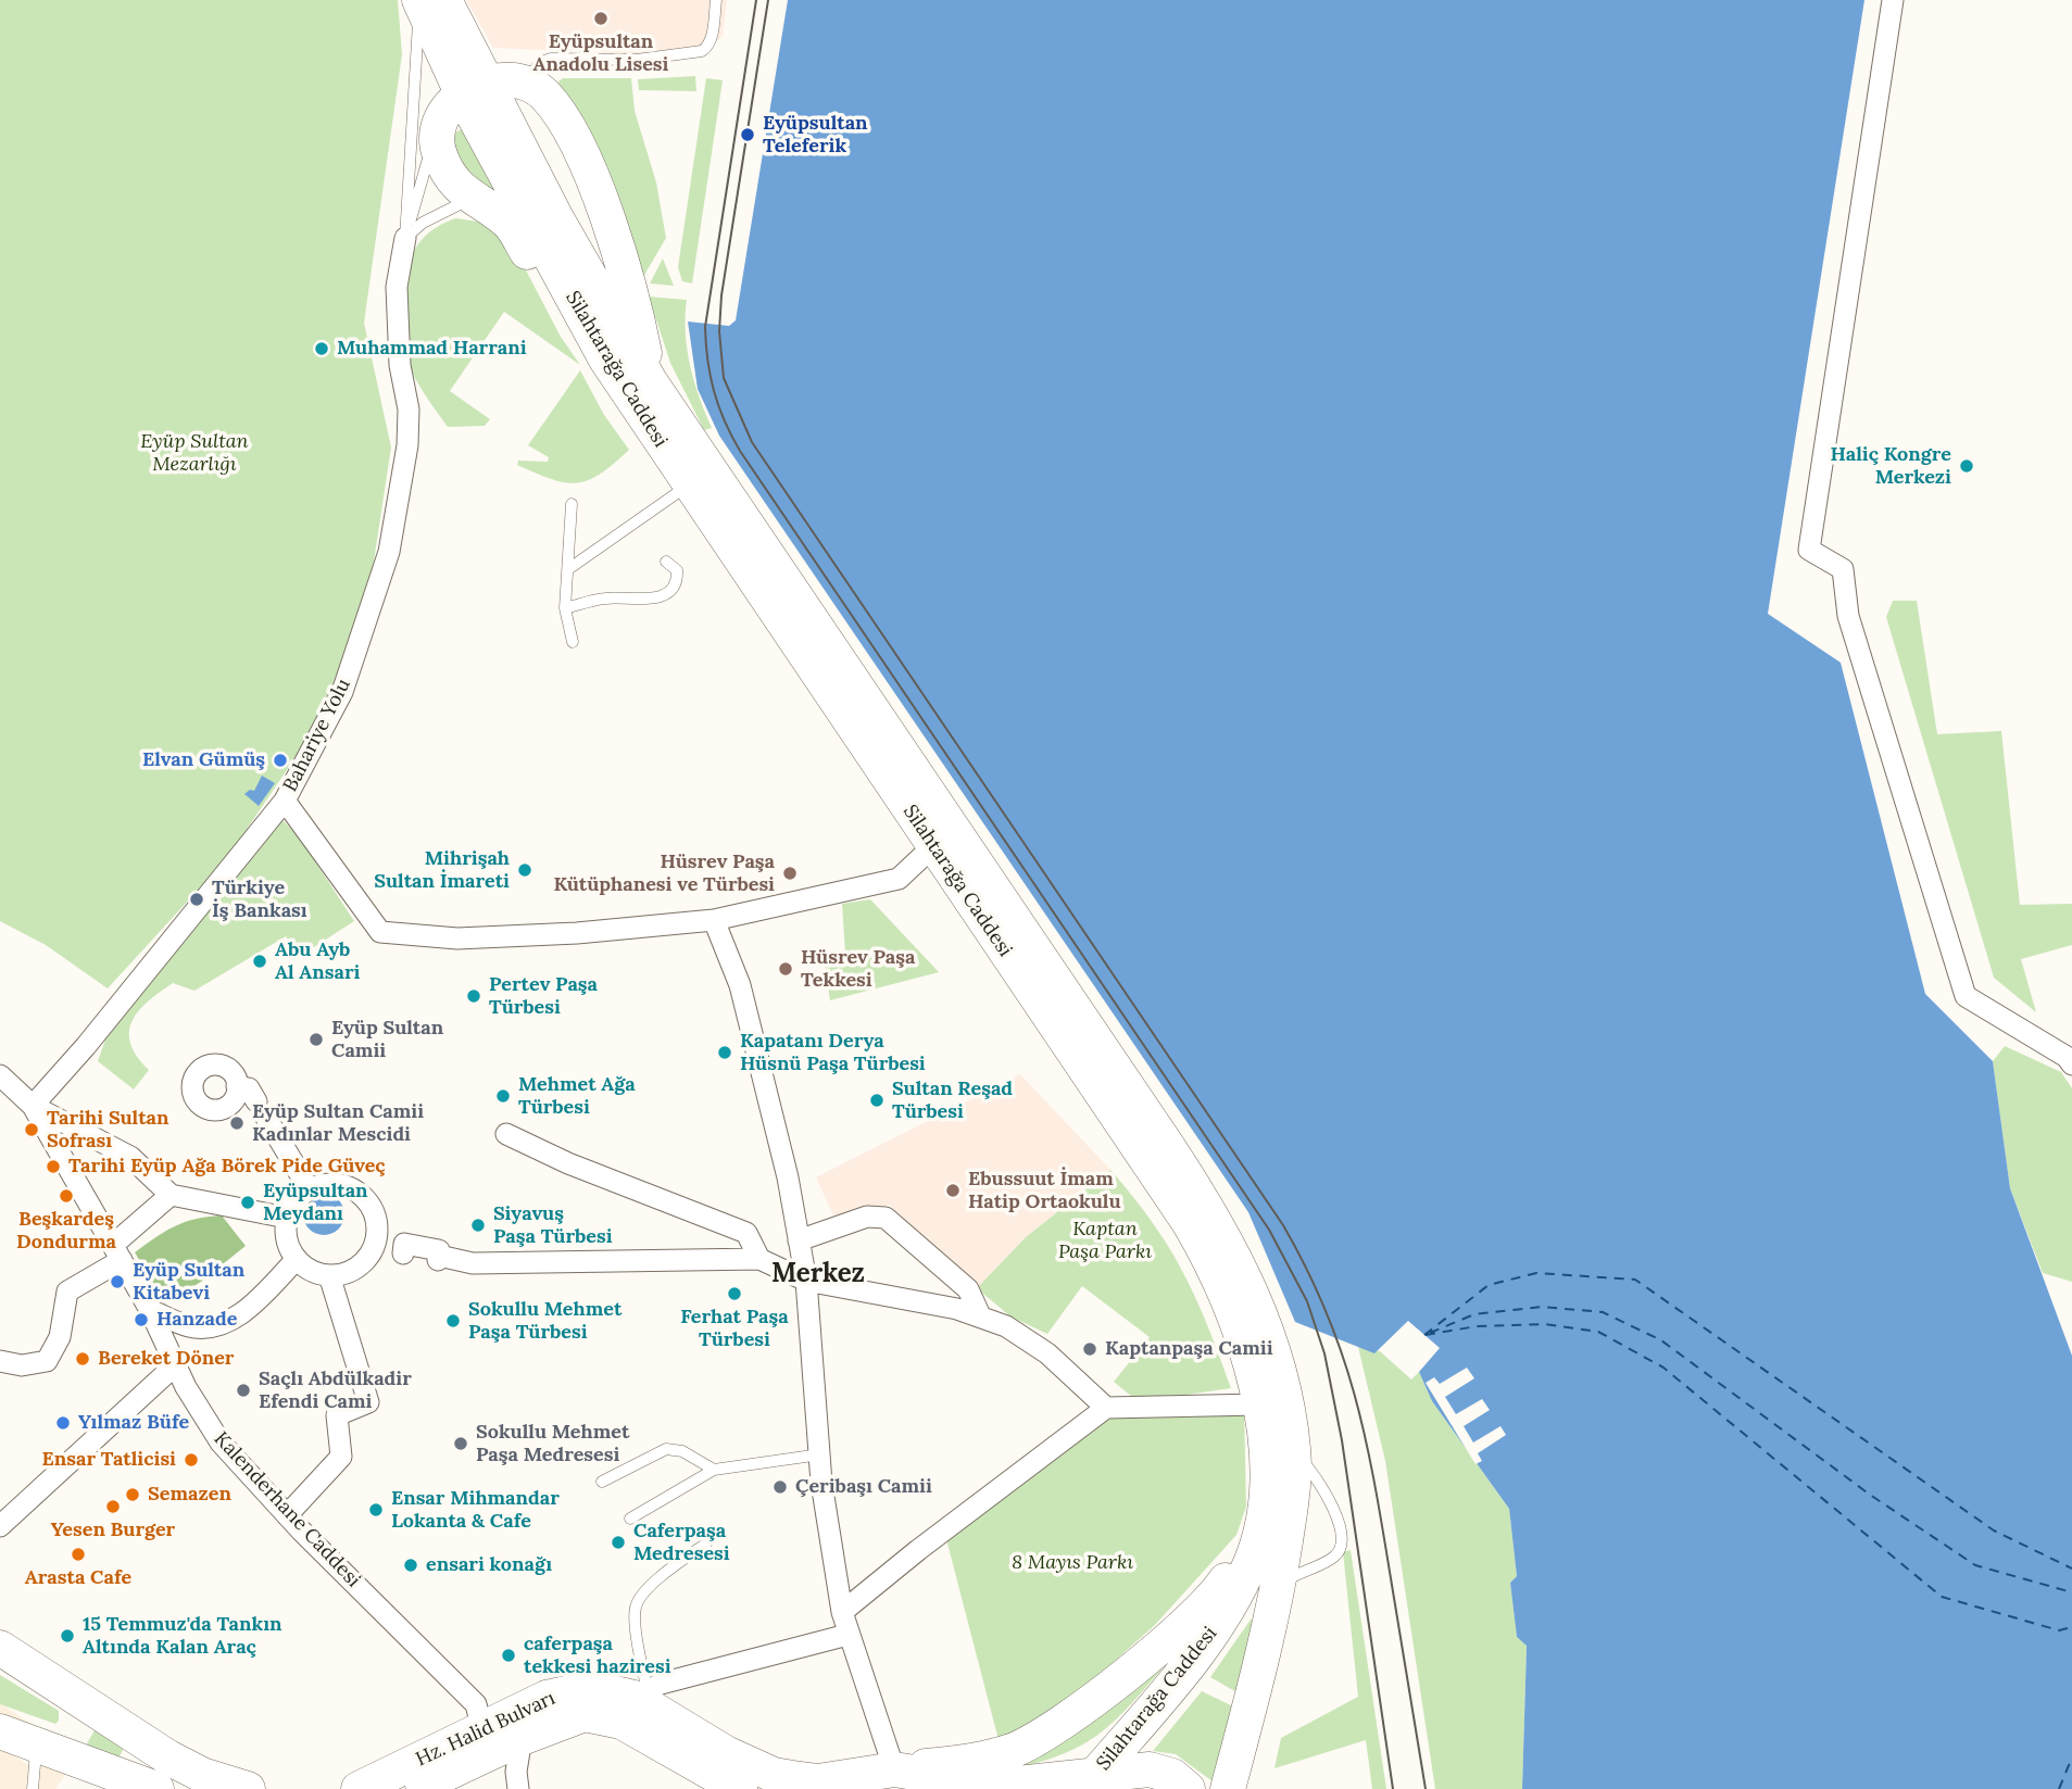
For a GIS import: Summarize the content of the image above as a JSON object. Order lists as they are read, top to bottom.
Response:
{
  "streets": {
    "main road": ["Silahtarağa Caddesi", "Hz. Halid Bulvarı"],
    "street": ["Bahariye Yolu", "Kalenderhane Caddesi"]
  },
  "crossings": [
    ["Silahtarağa Caddesi", "Hz. Halid Bulvarı"],
    ["Bahariye Yolu", "Kalenderhane Caddesi"],
    ["Kalenderhane Caddesi", "Hz. Halid Bulvarı"]
  ],
  "districts": ["Merkez"],
  "parks": ["Eyüp Sultan Mezarlığı", "Kaptan Paşa Parkı", "8 Mayıs Parkı"],
  "places": [
    "Eyüpsultan Anadolu Lisesi",
    "Eyüpsultan Teleferik",
    "Muhammad Harrani",
    "Haliç Kongre Merkezi",
    "Elvan Gümüş",
    "Mihrişah Sultan İmareti",
    "Hüsrev Paşa Kütüphanesi ve Türbesi",
    "Türkiye İş Bankası",
    "Abu Ayb Al Ansari",
    "Hüsrev Paşa Tekkesi",
    "Pertev Paşa Türbesi",
    "Eyüp Sultan Camii",
    "Kapatanı Derya Hüsnü Paşa Türbesi",
    "Mehmet Ağa Türbesi",
    "Sultan Reşad Türbesi",
    "Eyüp Sultan Camii Kadınlar Mescidi",
    "Tarihi Sultan Sofrası",
    "Tarihi Eyüp Ağa Börek Pide Güveç",
    "Ebussuut İmam Hatip Ortaokulu",
    "Beşkardeş Dondurma",
    "Eyüpsultan Meydanı",
    "Siyavuş Paşa Türbesi",
    "Eyüp Sultan Kitabevi",
    "Ferhat Paşa Türbesi",
    "Hanzade",
    "Sokullu Mehmet Paşa Türbesi",
    "Kaptanpaşa Camii",
    "Bereket Döner",
    "Saçlı Abdülkadir Efendi Cami",
    "Yılmaz Büfe",
    "Sokullu Mehmet Paşa Medresesi",
    "Ensar Tatlicisi",
    "Çeribaşı Camii",
    "Semazen",
    "Yesen Burger",
    "Ensar Mihmandar Lokanta & Cafe",
    "Caferpaşa Medresesi",
    "Arasta Cafe",
    "ensari konağı",
    "15 Temmuz'da Tankın Altında Kalan Araç",
    "caferpaşa tekkesi haziresi"
  ]
}
